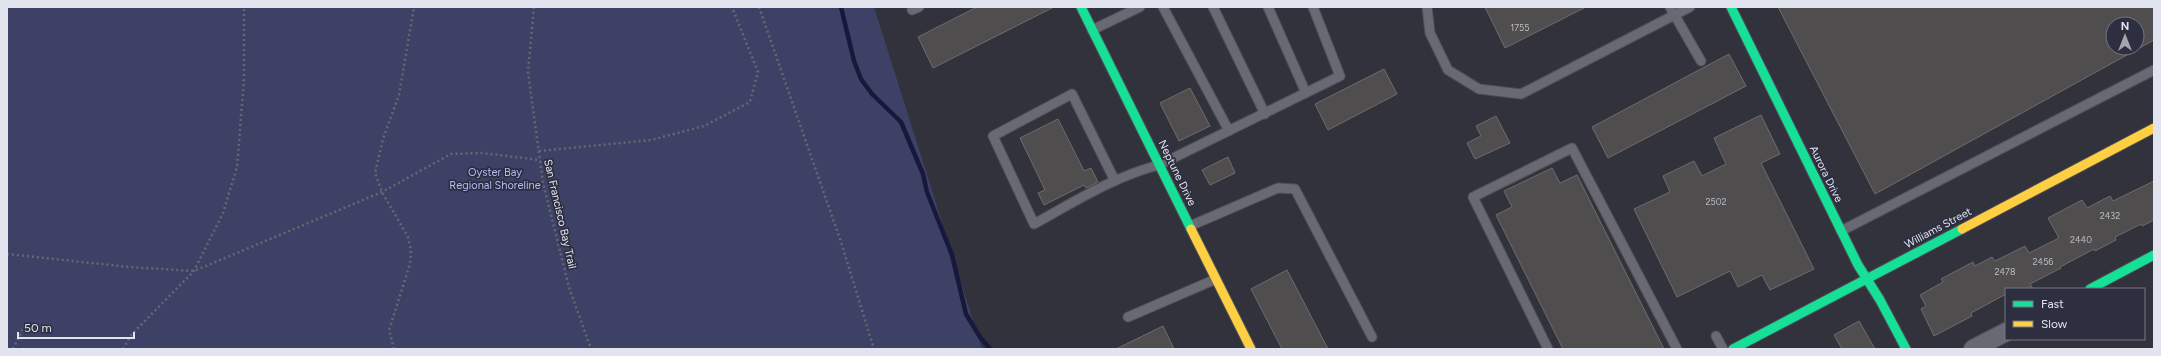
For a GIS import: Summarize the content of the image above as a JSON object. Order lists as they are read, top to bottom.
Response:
{
  "streets": {
    "street": ["Neptune Drive", "Aurora Drive", "Williams Street"],
    "path": ["San Francisco Bay Trail"]
  },
  "crossings": [
    ["Aurora Drive", "Williams Street"]
  ],
  "parks": ["Oyster Bay Regional Shoreline"],
  "house_numbers": [
    "1755",
    "2502",
    "2432",
    "2440",
    "2456",
    "2478"
  ],
  "legend": ["Fast", "Slow"],
  "scale_bar": "50 m",
  "north": "top"
}
